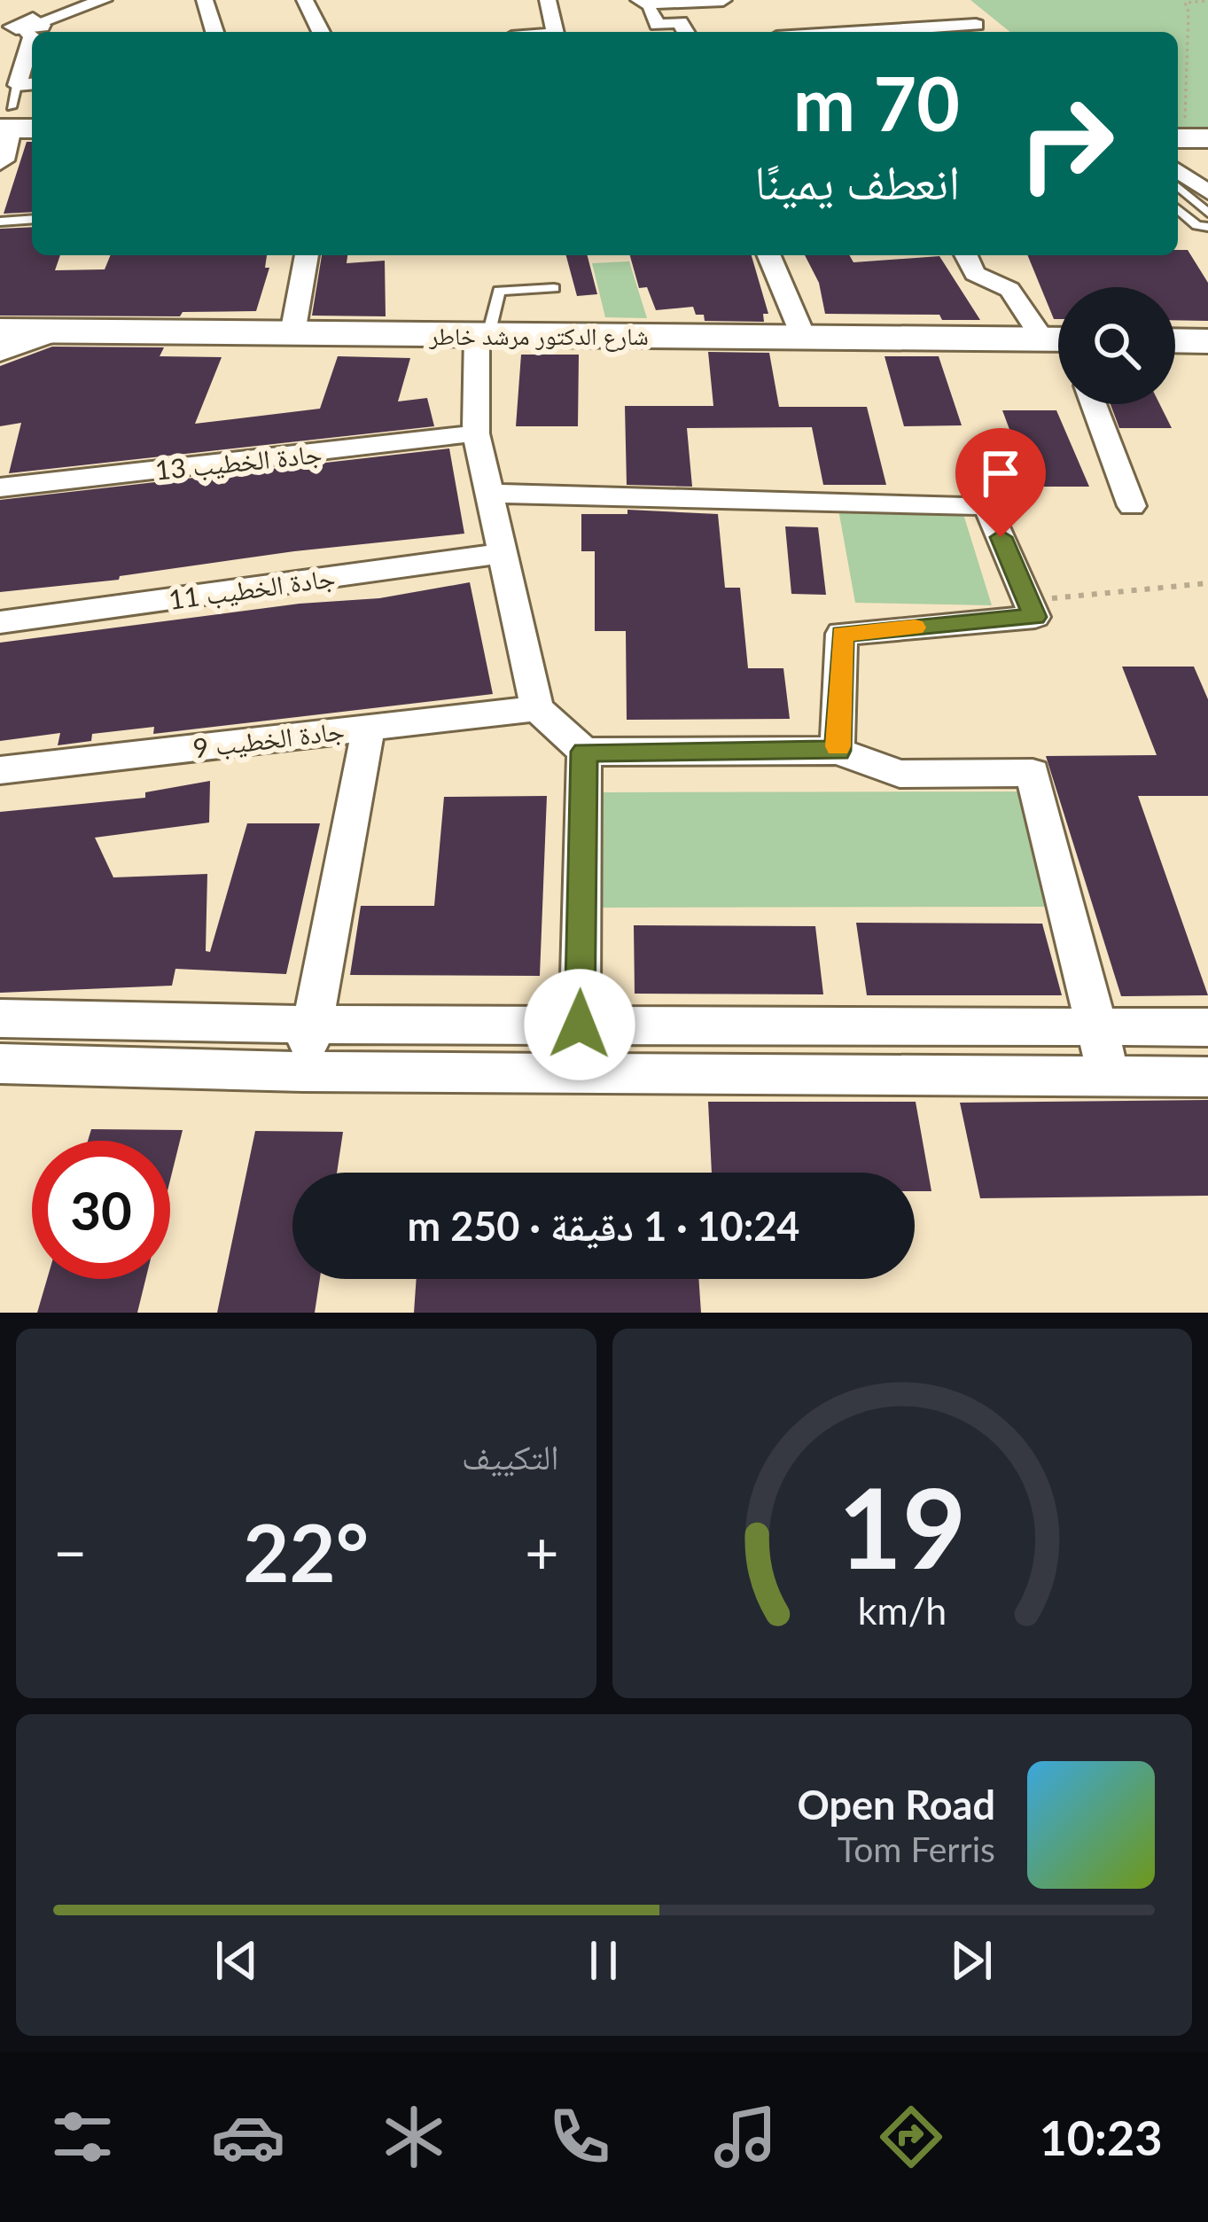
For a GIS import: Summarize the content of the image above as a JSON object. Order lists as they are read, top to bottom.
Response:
{
  "streets": {
    "main road": ["شارع الدكتور مرشد خاطر"],
    "street": ["جادة الخطيب 13", "جادة الخطيب 11", "جادة الخطيب 9"]
  },
  "page": {
    "turn": ["70 m", "انعطف يمينًا"],
    "limit": "30",
    "trip": "10:24 · 1 دقيقة · 250 m",
    "tile": "التكييف",
    "heat": ["−", "22°", "+"],
    "song": ["Open Road", "Tom Ferris"],
    "tabs": "10:23",
    "gauge": ["19", "km/h"]
  }
}
